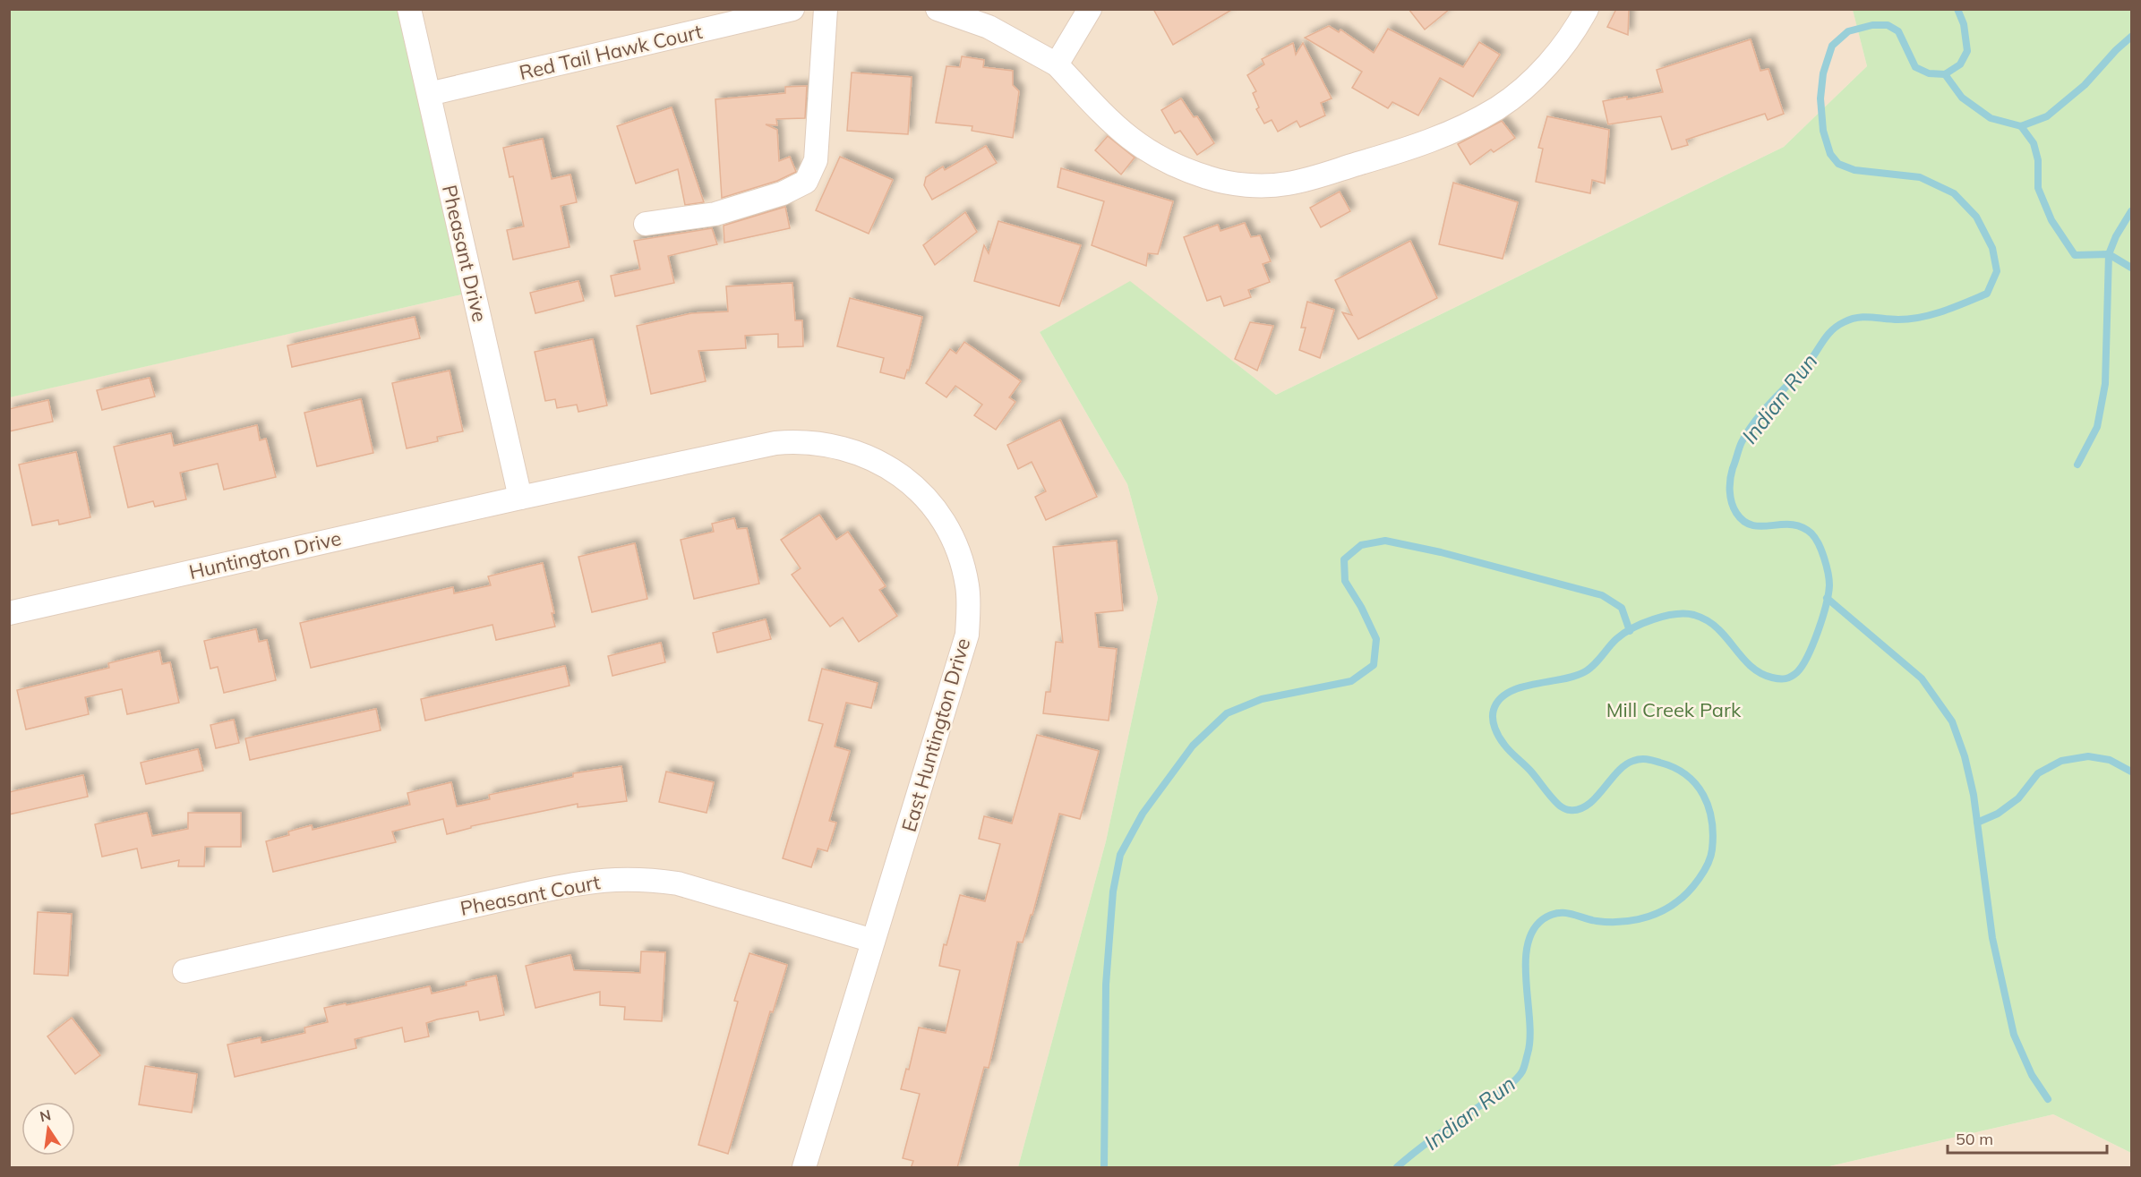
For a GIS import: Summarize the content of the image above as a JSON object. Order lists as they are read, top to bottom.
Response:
{
  "streets": {
    "street": [
      "Red Tail Hawk Court",
      "Pheasant Drive",
      "Huntington Drive",
      "East Huntington Drive",
      "Pheasant Court"
    ]
  },
  "crossings": [
    ["Red Tail Hawk Court", "Pheasant Drive"],
    ["Pheasant Drive", "Huntington Drive"],
    ["Pheasant Drive", "East Huntington Drive"],
    ["Huntington Drive", "East Huntington Drive"],
    ["East Huntington Drive", "Pheasant Court"]
  ],
  "water": ["Indian Run"],
  "parks": ["Mill Creek Park"],
  "scale_bar": "50 m",
  "north": "top"
}
